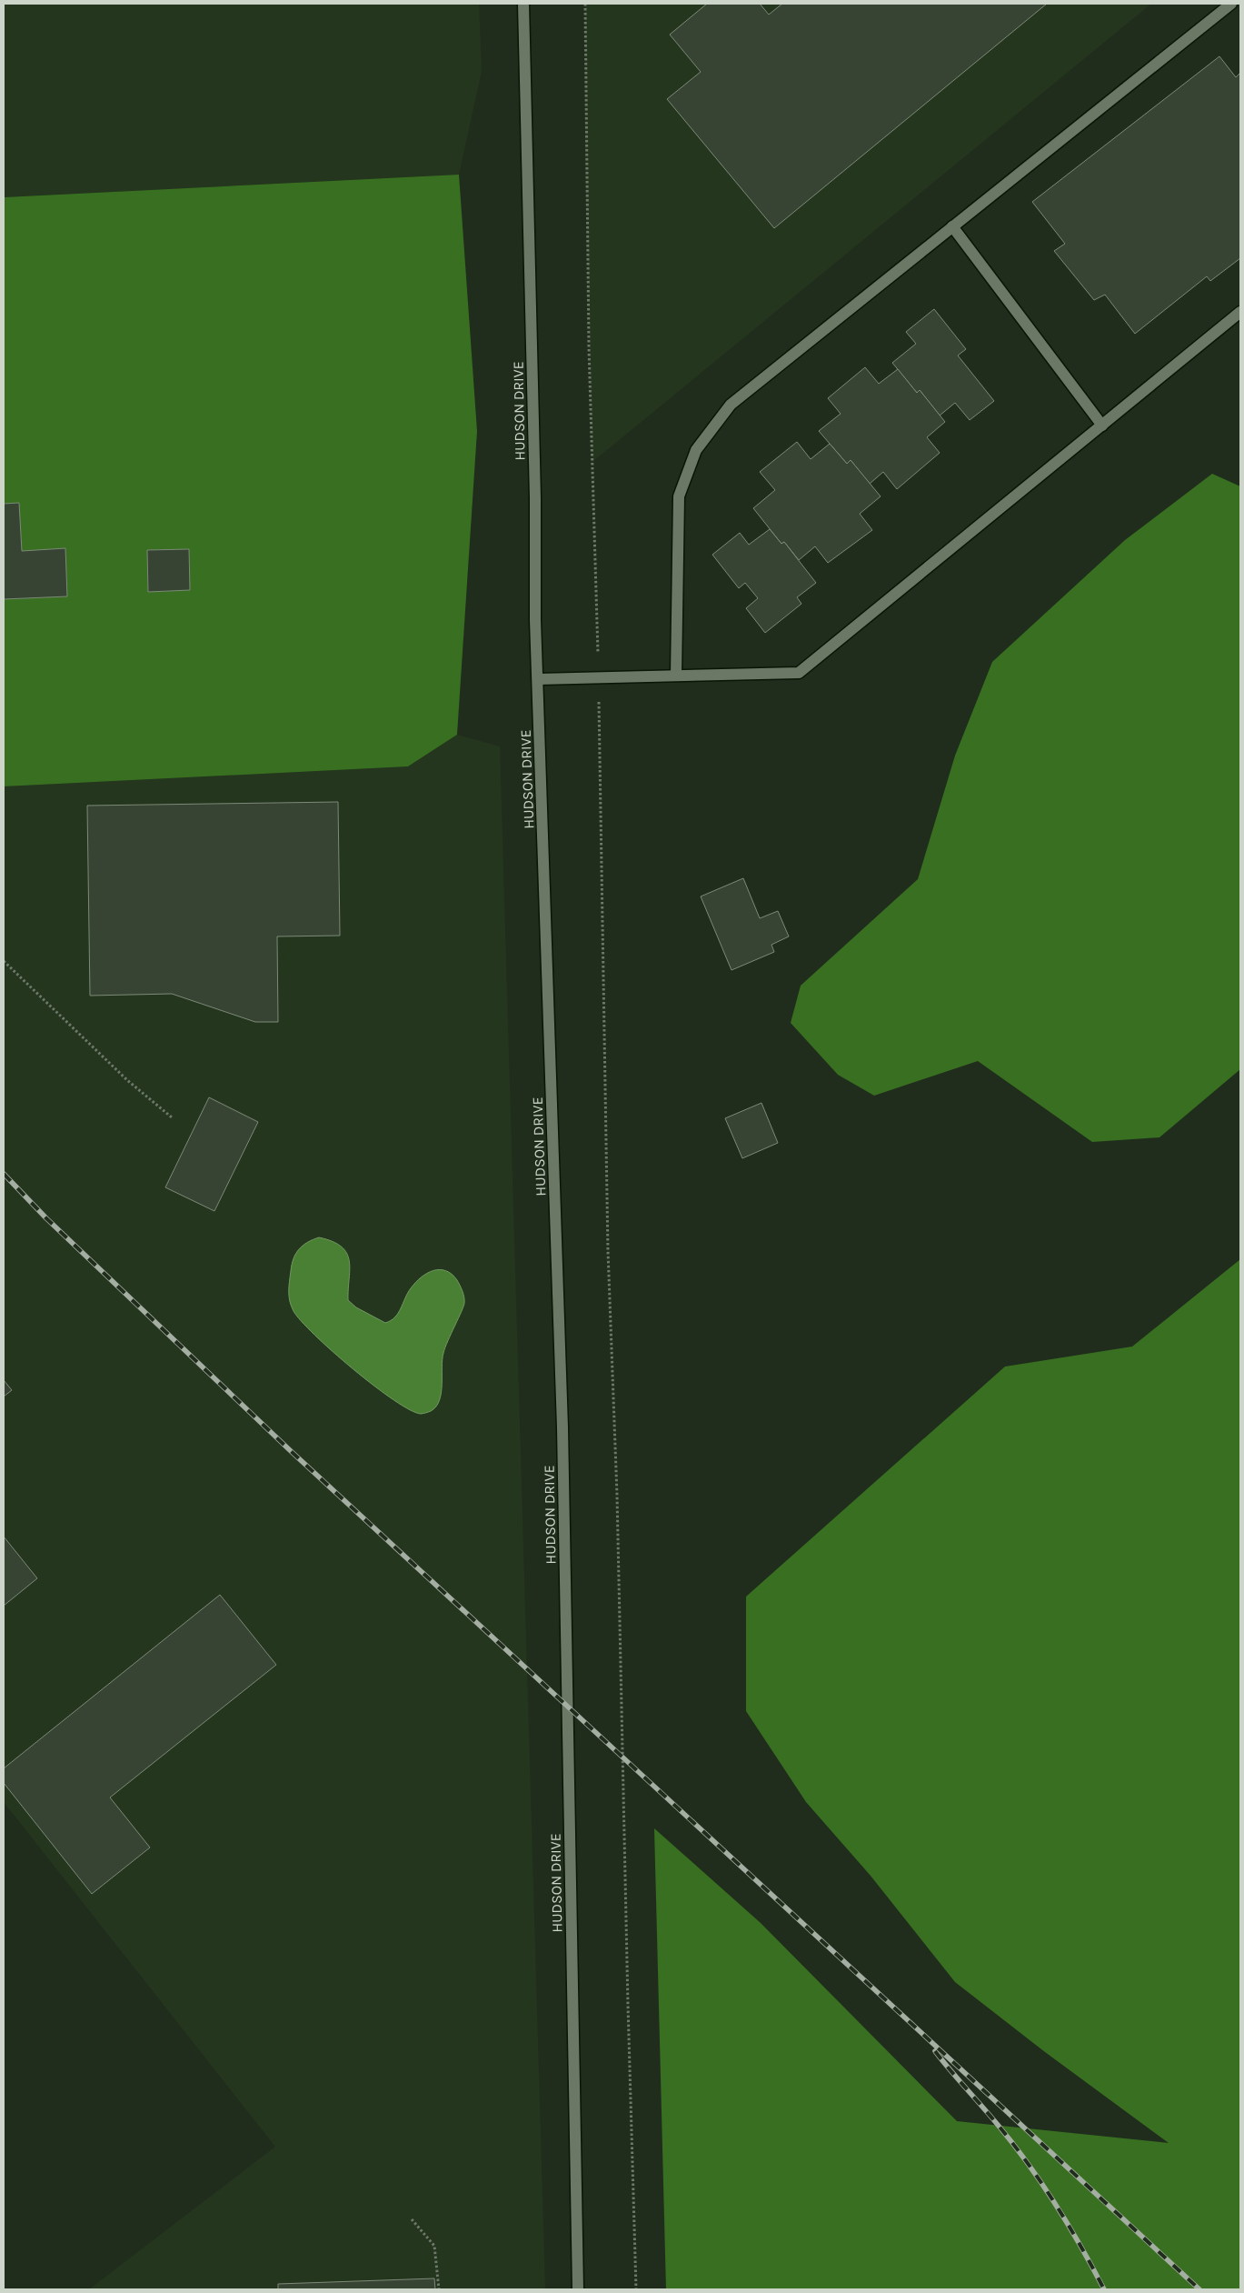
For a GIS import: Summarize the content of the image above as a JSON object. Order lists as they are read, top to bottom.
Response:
{
  "streets": {
    "main road": ["HUDSON DRIVE"]
  }
}
